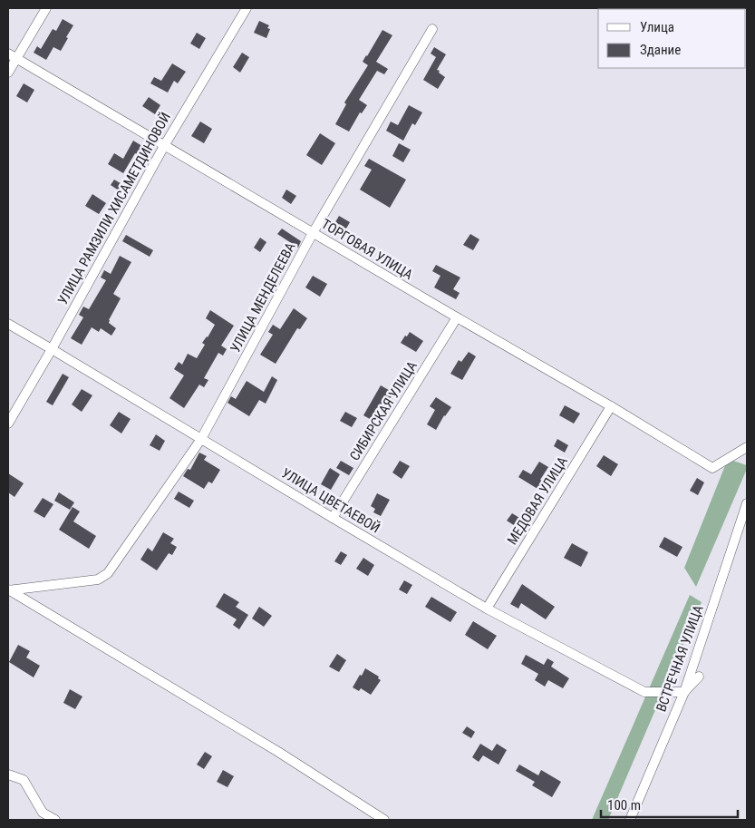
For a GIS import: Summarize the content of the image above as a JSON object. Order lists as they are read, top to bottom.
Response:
{
  "streets": {
    "street": [
      "УЛИЦА РАМЗИЛИ ХИСАМЕТДИНОВОЙ",
      "ТОРГОВАЯ УЛИЦА",
      "УЛИЦА МЕНДЕЛЕЕВА",
      "СИБИРСКАЯ УЛИЦА",
      "УЛИЦА ЦВЕТАЕВОЙ",
      "МЕДОВАЯ УЛИЦА",
      "ВСТРЕЧНАЯ УЛИЦА"
    ]
  },
  "crossings": [
    ["УЛИЦА РАМЗИЛИ ХИСАМЕТДИНОВОЙ", "ТОРГОВАЯ УЛИЦА"],
    ["УЛИЦА РАМЗИЛИ ХИСАМЕТДИНОВОЙ", "УЛИЦА ЦВЕТАЕВОЙ"],
    ["ТОРГОВАЯ УЛИЦА", "УЛИЦА МЕНДЕЛЕЕВА"],
    ["ТОРГОВАЯ УЛИЦА", "СИБИРСКАЯ УЛИЦА"],
    ["ТОРГОВАЯ УЛИЦА", "МЕДОВАЯ УЛИЦА"],
    ["УЛИЦА МЕНДЕЛЕЕВА", "УЛИЦА ЦВЕТАЕВОЙ"],
    ["СИБИРСКАЯ УЛИЦА", "УЛИЦА ЦВЕТАЕВОЙ"],
    ["УЛИЦА ЦВЕТАЕВОЙ", "МЕДОВАЯ УЛИЦА"],
    ["УЛИЦА ЦВЕТАЕВОЙ", "ВСТРЕЧНАЯ УЛИЦА"]
  ],
  "legend": ["Улица", "Здание"],
  "scale_bar": "100 m"
}
